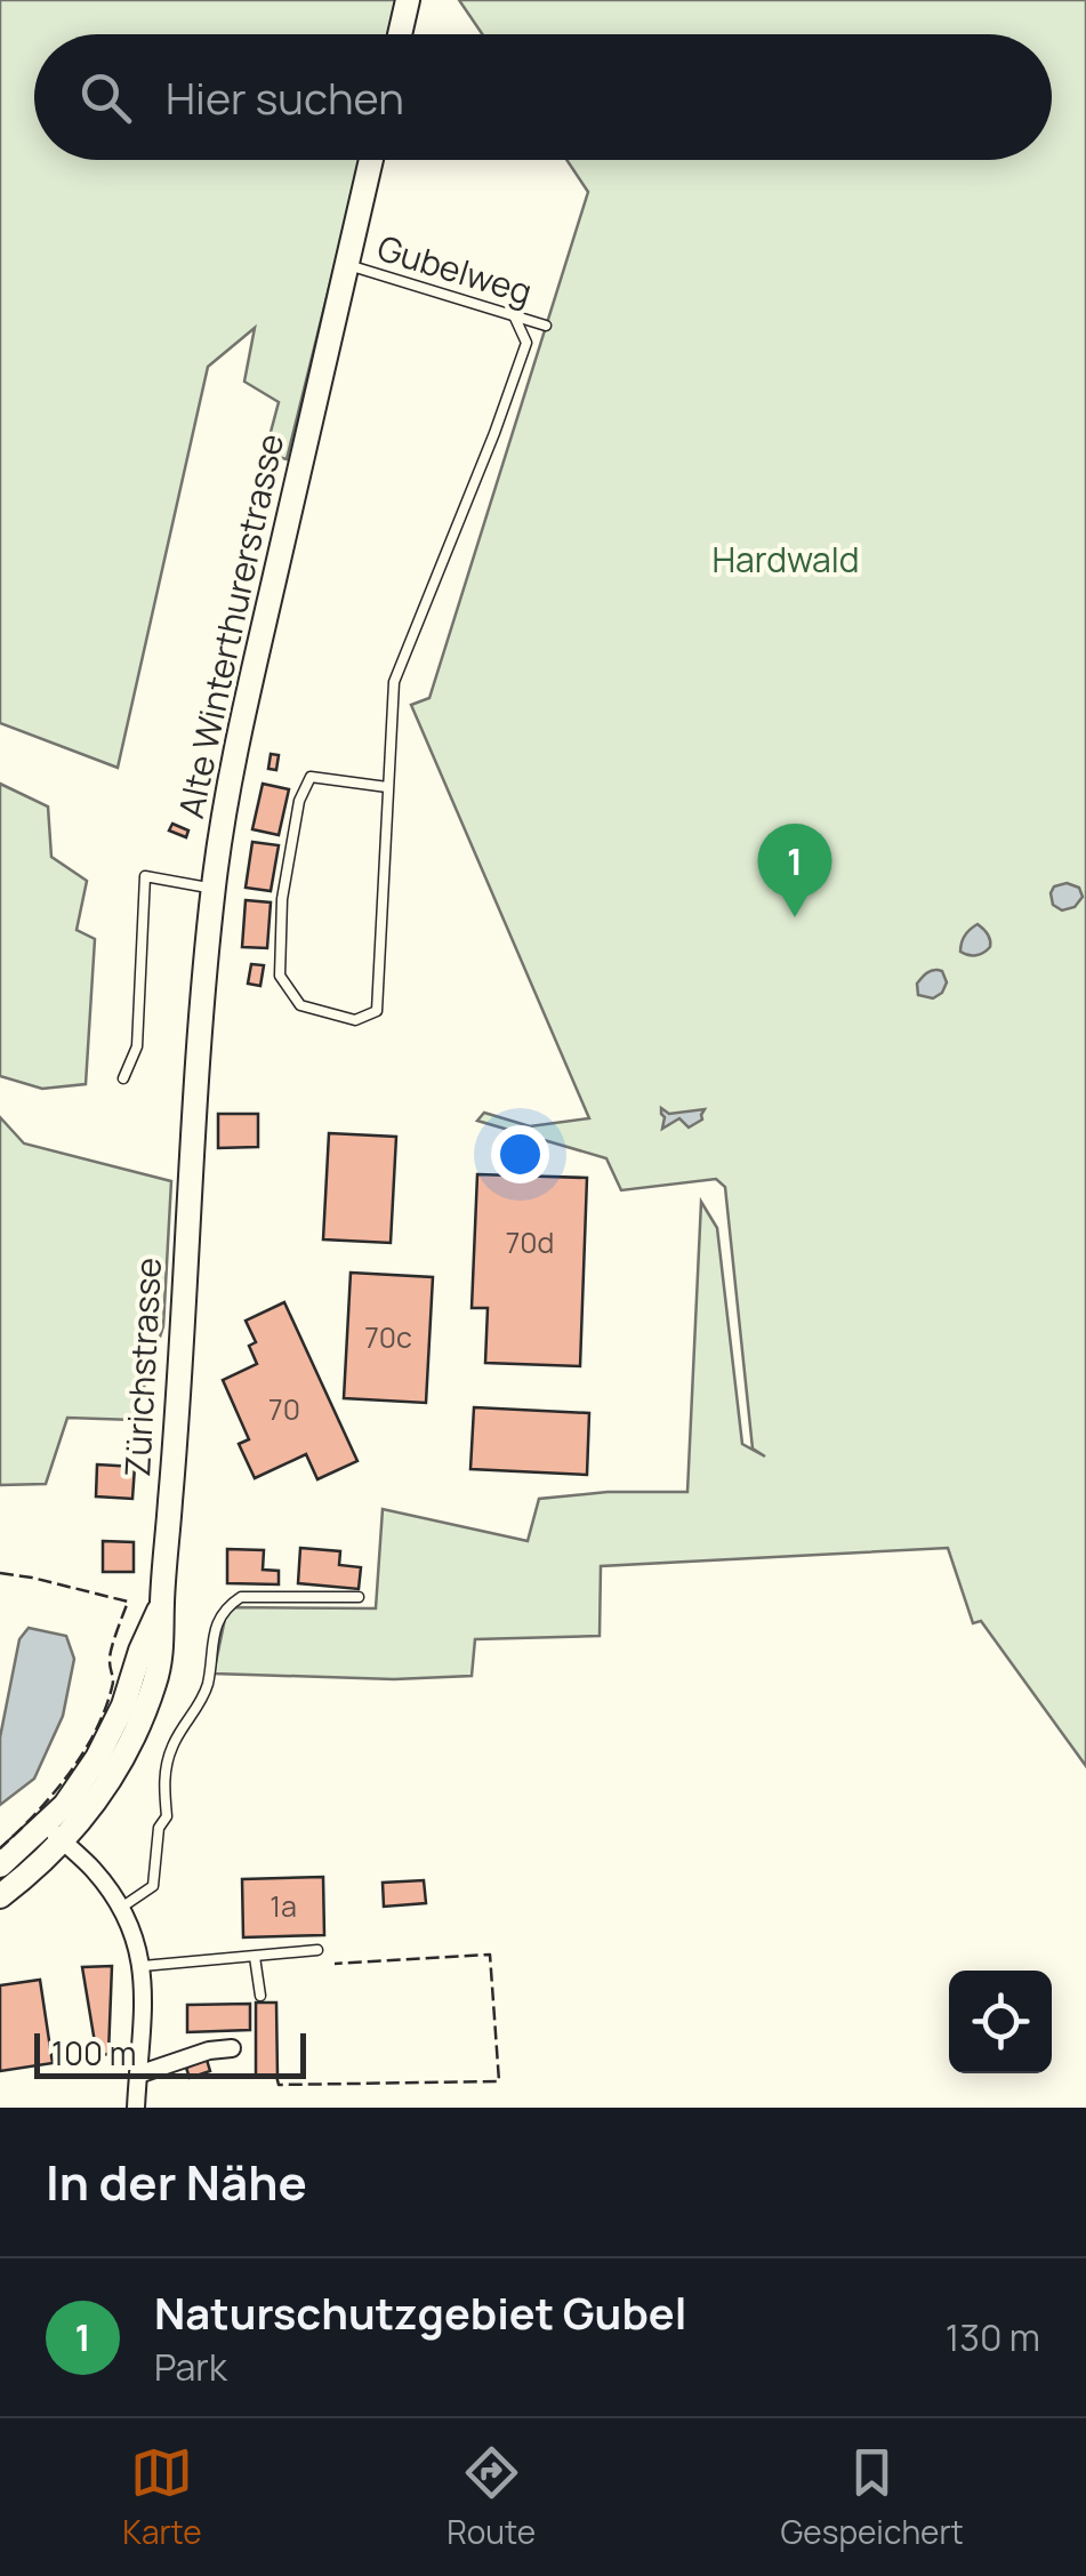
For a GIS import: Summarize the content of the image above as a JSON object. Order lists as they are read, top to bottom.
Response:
{
  "streets": {
    "main road": ["Alte Winterthurerstrasse", "Zürichstrasse"],
    "lane": ["Gubelweg"]
  },
  "crossings": [
    ["Gubelweg", "Alte Winterthurerstrasse"],
    ["Alte Winterthurerstrasse", "Zürichstrasse"]
  ],
  "parks": ["Hardwald"],
  "house_numbers": [
    "70d",
    "70c",
    "70",
    "1a"
  ],
  "scale_bar": "100 m",
  "page": {
    "search": "Hier suchen",
    "pins": "1",
    "scale": "100 m",
    "heading": "In der Nähe",
    "list": [
      {
        "mark": "1",
        "name": "Naturschutzgebiet Gubel",
        "note": "Park",
        "value": "130 m"
      }
    ],
    "nav": ["Karte", "Route", "Gespeichert"]
  }
}
